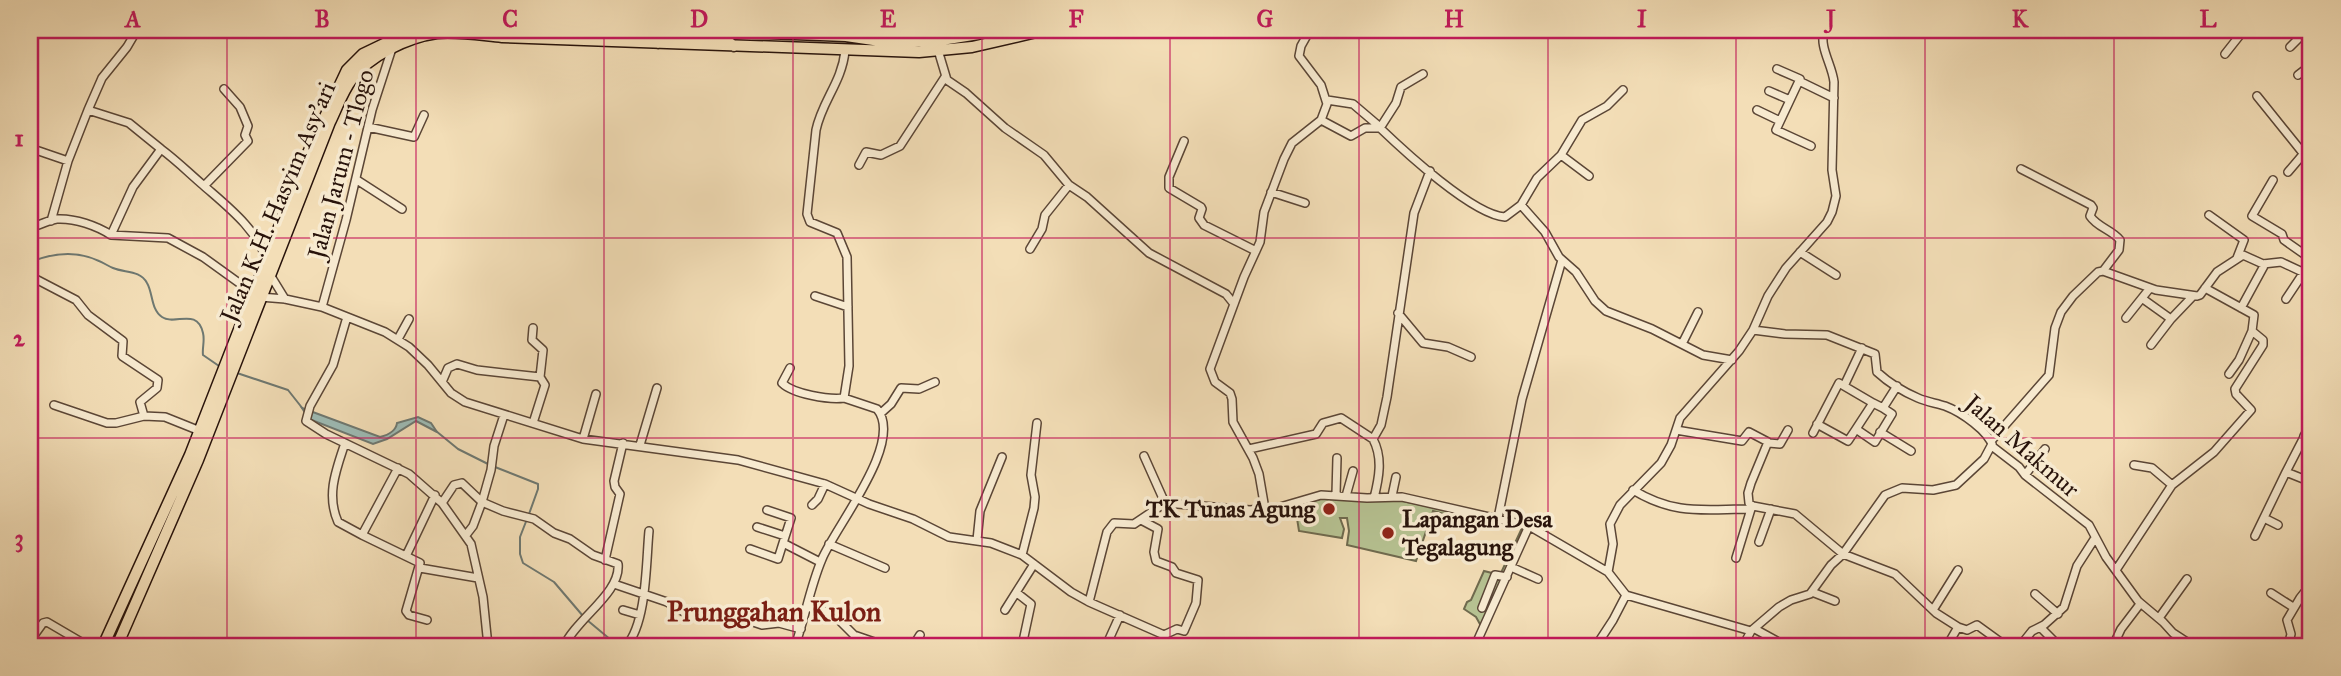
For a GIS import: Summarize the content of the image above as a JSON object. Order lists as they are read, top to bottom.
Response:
{
  "streets": {
    "highway": ["Jalan K.H. Hasyim Asy'ari"],
    "street": ["Jalan Jarum - Tlogo", "Jalan Makmur"]
  },
  "crossings": [
    ["Jalan Jarum - Tlogo", "Jalan K.H. Hasyim Asy'ari"]
  ],
  "districts": ["Prunggahan Kulon"],
  "places": ["TK Tunas Agung", "Lapangan Desa Tegalagung"],
  "grid": {
    "columns": [
      "A",
      "B",
      "C",
      "D",
      "E",
      "F",
      "G",
      "H",
      "I",
      "J",
      "K",
      "L"
    ],
    "rows": ["1", "2", "3"]
  }
}
